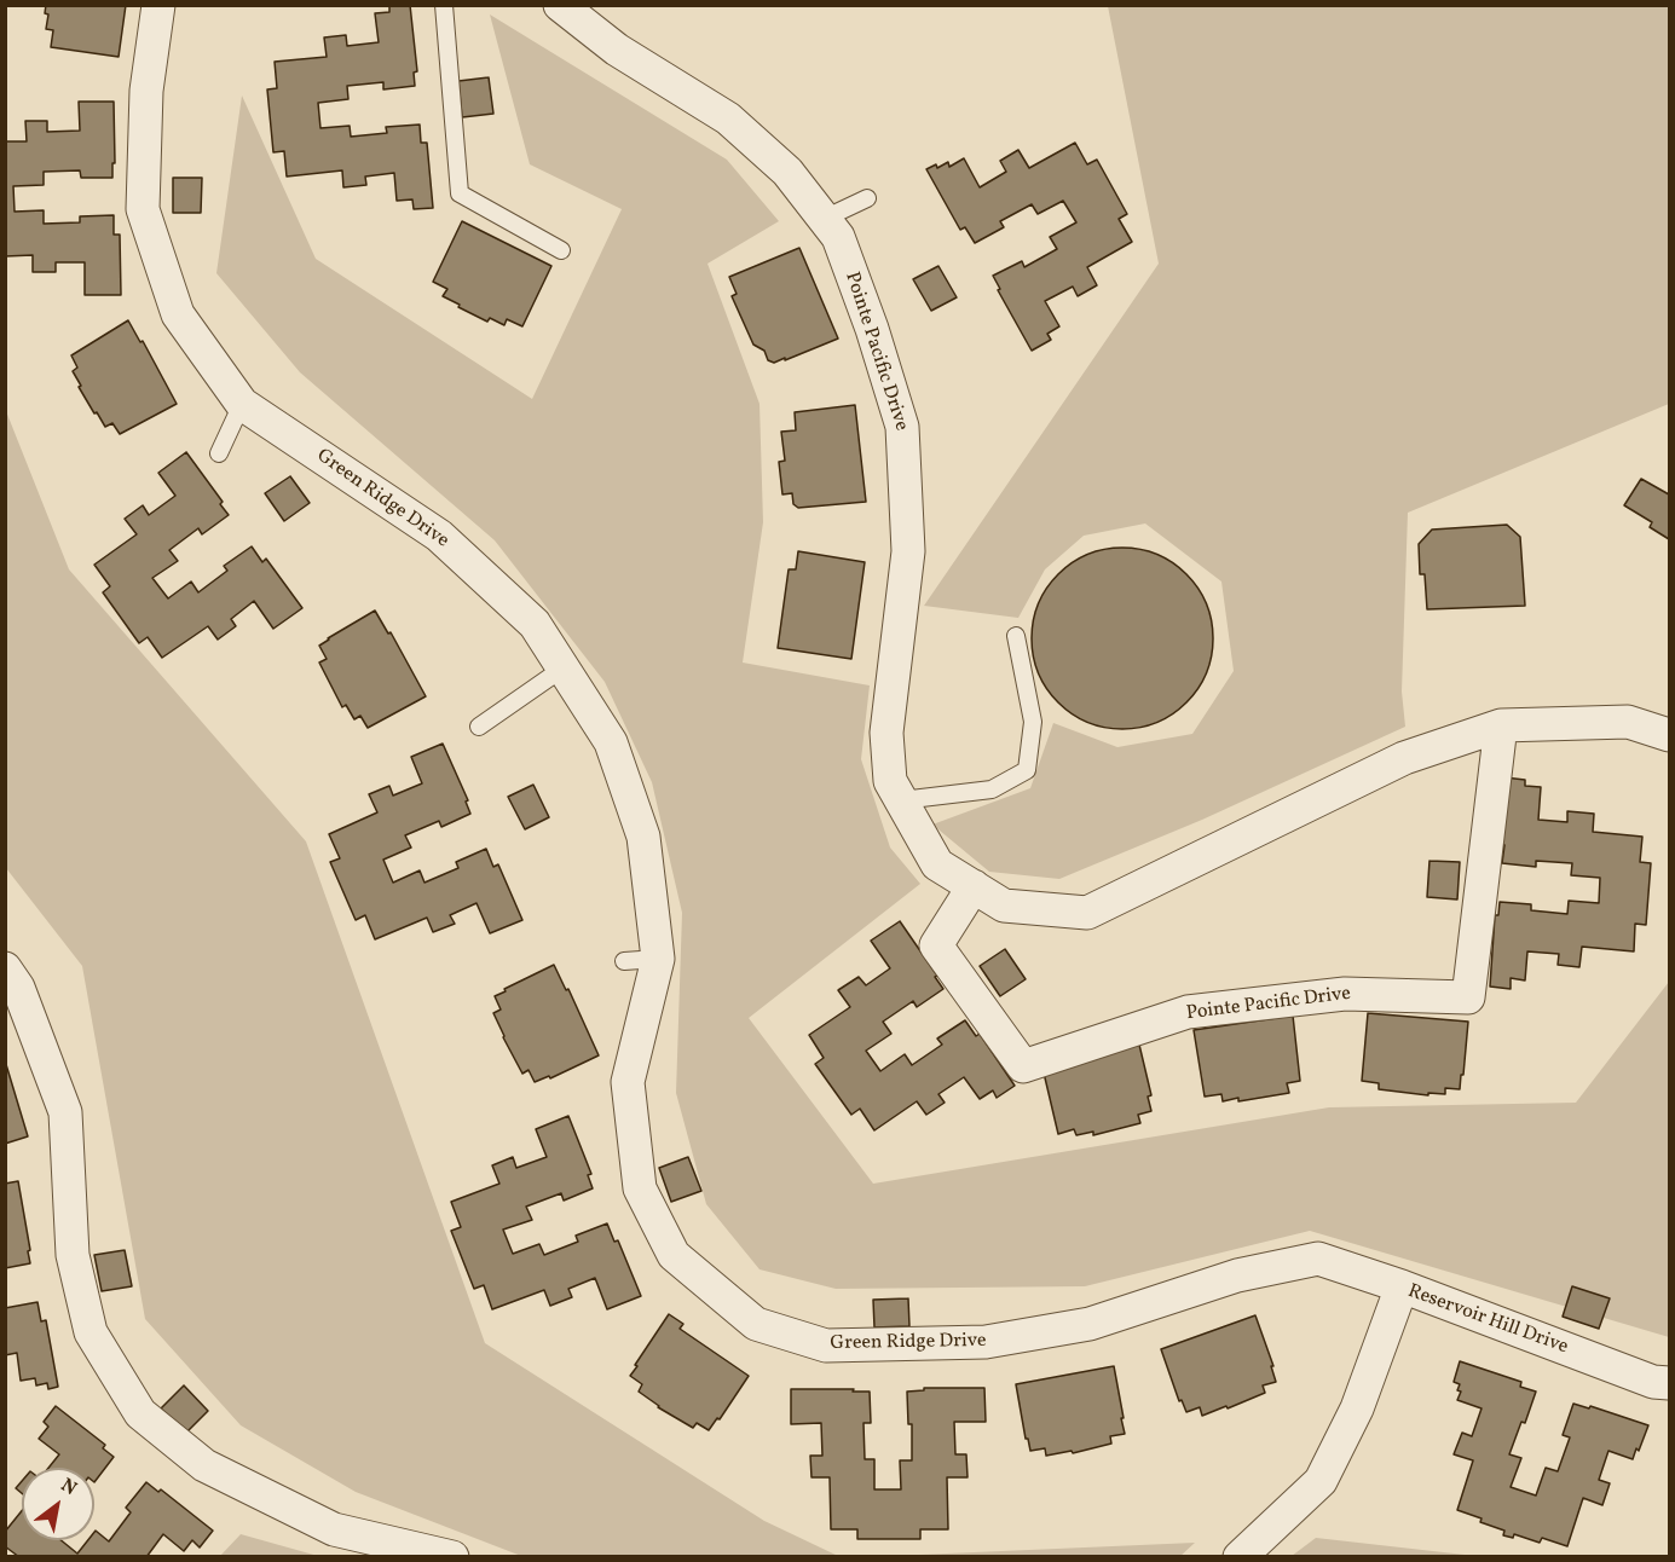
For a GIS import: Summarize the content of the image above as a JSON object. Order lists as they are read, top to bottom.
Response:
{
  "streets": {
    "street": ["Pointe Pacific Drive", "Green Ridge Drive", "Reservoir Hill Drive"]
  },
  "crossings": [
    ["Green Ridge Drive", "Reservoir Hill Drive"]
  ],
  "north": "top right"
}
